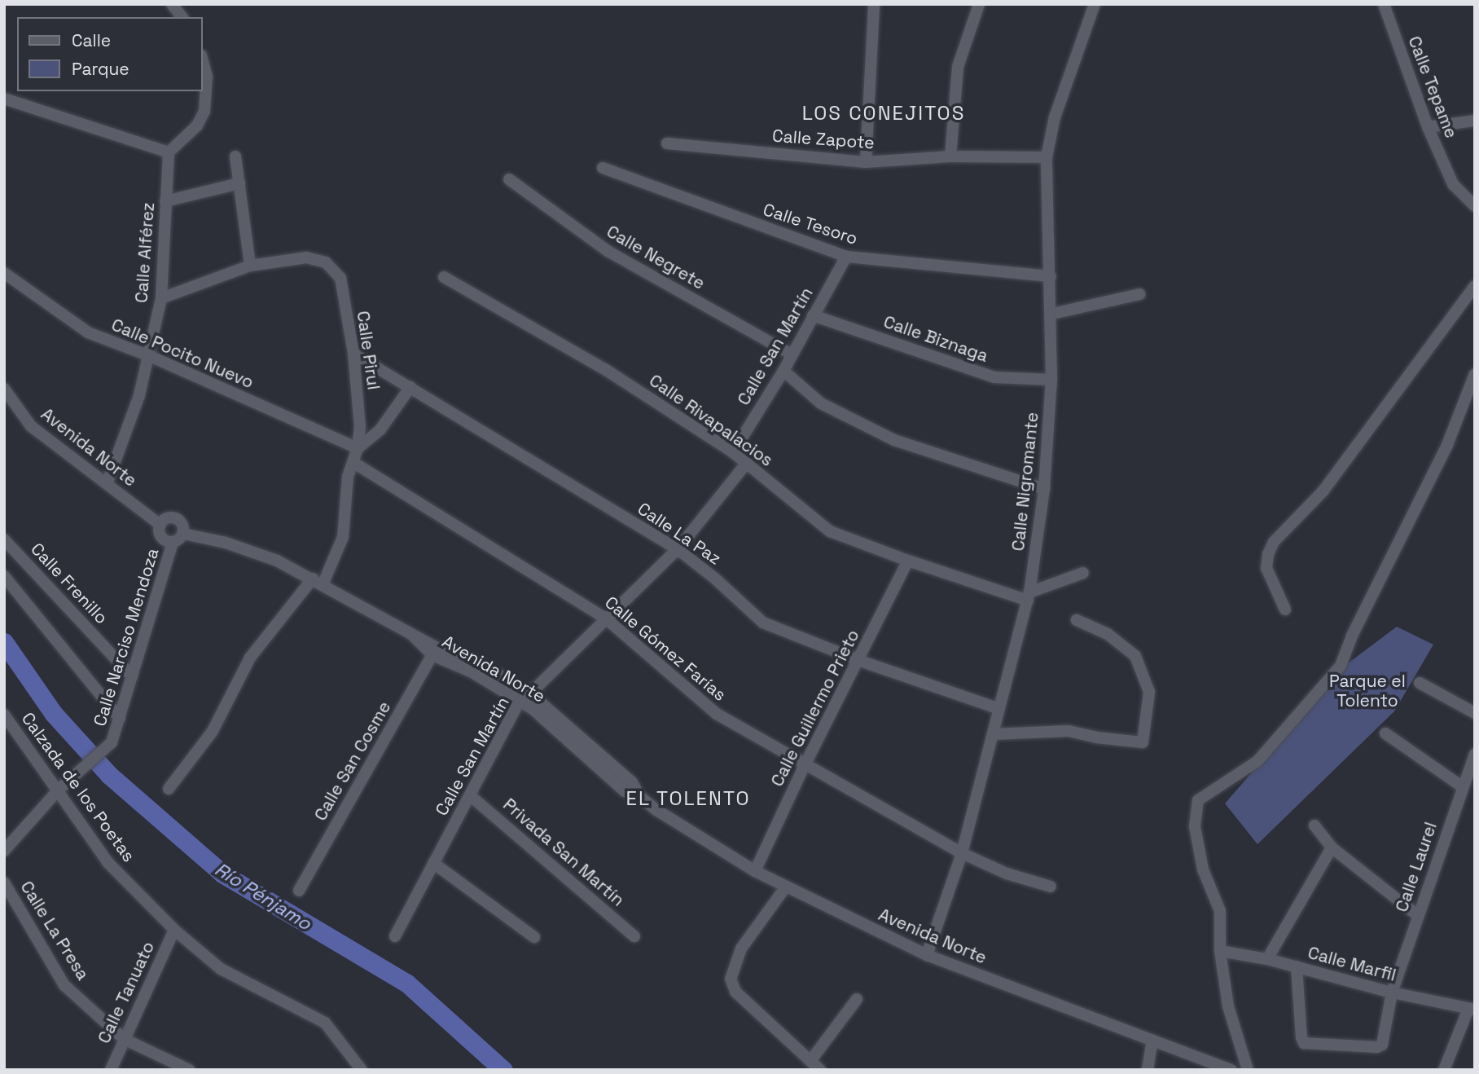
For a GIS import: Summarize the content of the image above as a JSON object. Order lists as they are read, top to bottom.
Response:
{
  "streets": {
    "street": [
      "Calle Tepame",
      "Calle Zapote",
      "Calle Tesoro",
      "Calle Alférez",
      "Calle Negrete",
      "Calle Biznaga",
      "Calle San Martín",
      "Calle Pirul",
      "Calle Pocito Nuevo",
      "Calle Rivapalacios",
      "Avenida Norte",
      "Calle Nigromante",
      "Calle La Paz",
      "Calle Frenillo",
      "Calle Narciso Mendoza",
      "Calle Gómez Farías",
      "Calle Guillermo Prieto",
      "Calle San Cosme",
      "Calzada de los Poetas",
      "Privada San Martín",
      "Calle Laurel",
      "Calle La Presa",
      "Calle Marfil",
      "Calle Tanuato"
    ]
  },
  "crossings": [
    ["Calle Zapote", "Calle Nigromante"],
    ["Calle Tesoro", "Calle San Martín"],
    ["Calle Tesoro", "Calle Nigromante"],
    ["Calle Alférez", "Calle Pocito Nuevo"],
    ["Calle Alférez", "Avenida Norte"],
    ["Calle Negrete", "Calle San Martín"],
    ["Calle Biznaga", "Calle San Martín"],
    ["Calle Biznaga", "Calle Nigromante"],
    ["Calle San Martín", "Calle Rivapalacios"],
    ["Calle San Martín", "Avenida Norte"],
    ["Calle San Martín", "Calle La Paz"],
    ["Calle San Martín", "Calle Gómez Farías"],
    ["Calle San Martín", "Privada San Martín"],
    ["Calle Pirul", "Calle Pocito Nuevo"],
    ["Calle Pirul", "Calle La Paz"],
    ["Calle Rivapalacios", "Calle Nigromante"],
    ["Calle Rivapalacios", "Calle Guillermo Prieto"],
    ["Avenida Norte", "Calle Nigromante"],
    ["Avenida Norte", "Calle Narciso Mendoza"],
    ["Avenida Norte", "Calle Guillermo Prieto"],
    ["Avenida Norte", "Calle San Cosme"],
    ["Calle Nigromante", "Calle La Paz"],
    ["Calle Nigromante", "Calle Gómez Farías"],
    ["Calle La Paz", "Calle Guillermo Prieto"],
    ["Calle Frenillo", "Calle Narciso Mendoza"],
    ["Calle Narciso Mendoza", "Calzada de los Poetas"],
    ["Calle Gómez Farías", "Calle Guillermo Prieto"],
    ["Calzada de los Poetas", "Calle Tanuato"],
    ["Calle Laurel", "Calle Marfil"],
    ["Calle La Presa", "Calle Tanuato"]
  ],
  "districts": ["LOS CONEJITOS", "EL TOLENTO"],
  "water": ["Río Pénjamo"],
  "parks": ["Parque el Tolento"],
  "legend": ["Calle", "Parque"]
}
